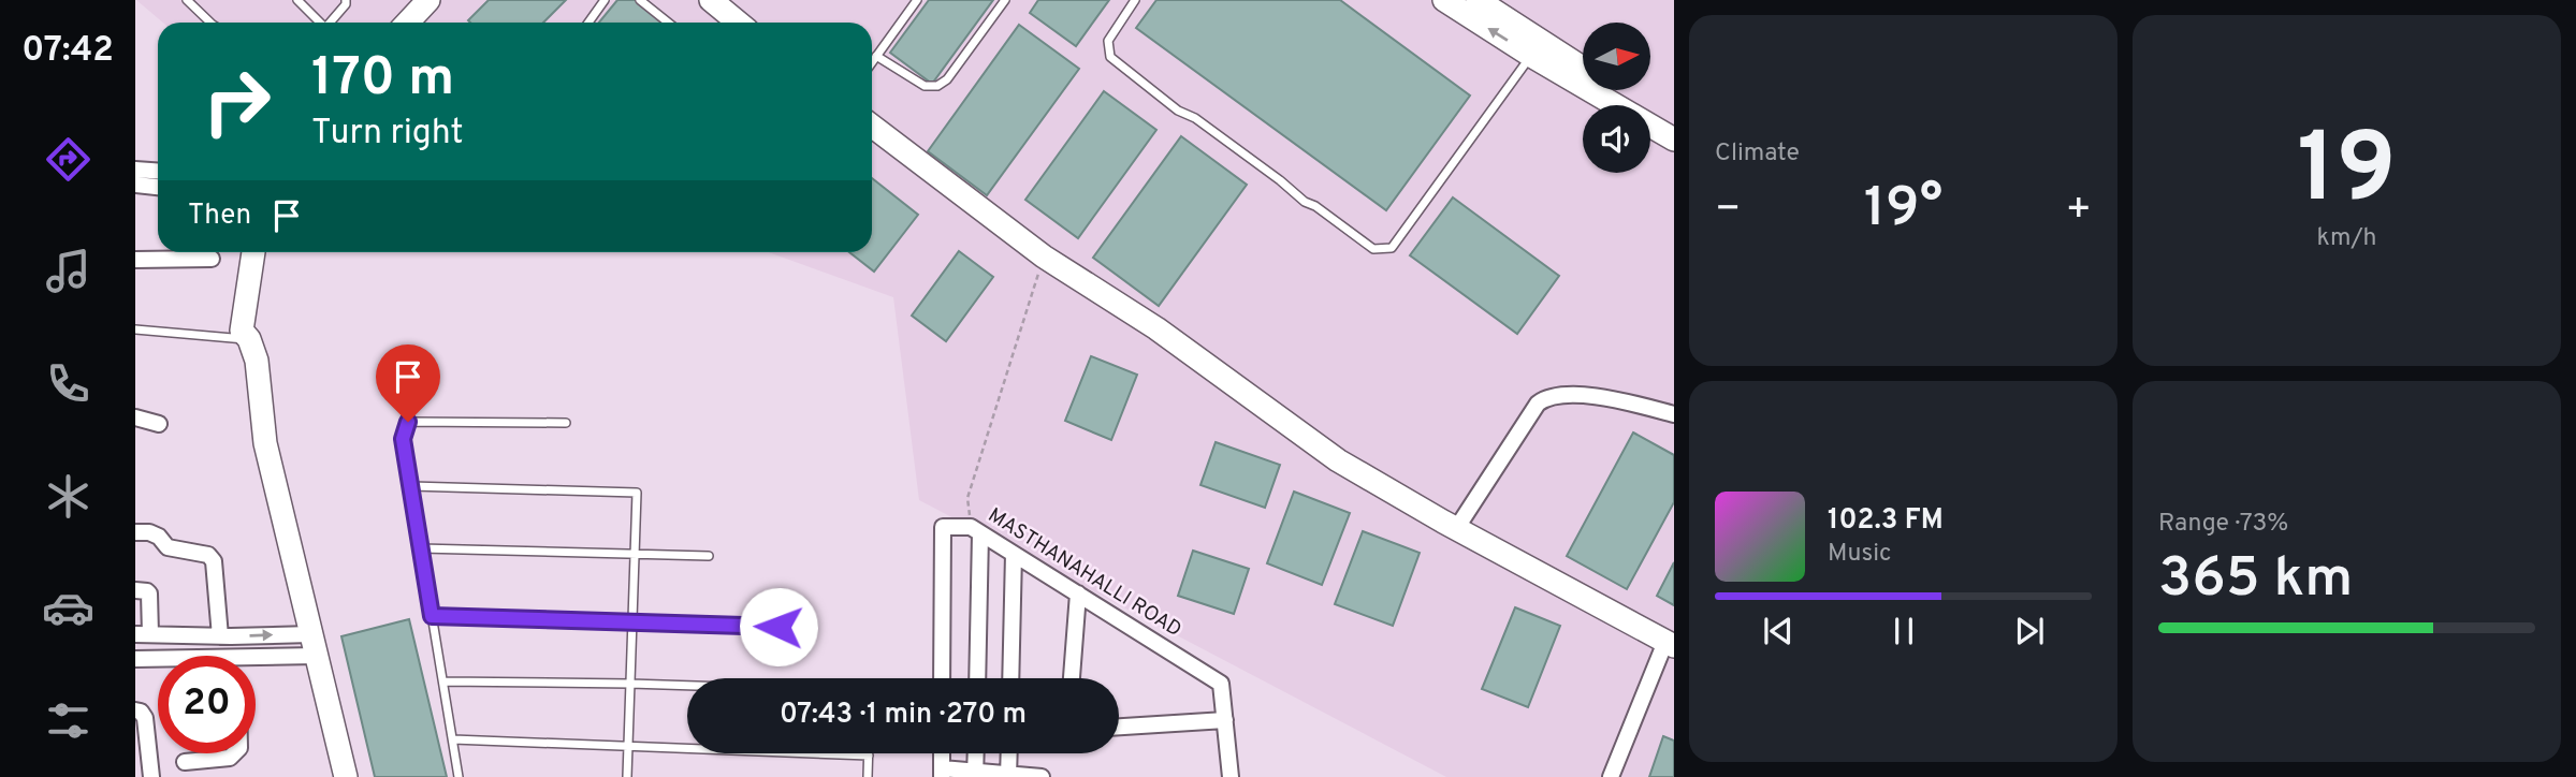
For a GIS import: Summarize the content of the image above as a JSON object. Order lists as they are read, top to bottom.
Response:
{
  "streets": {
    "street": ["MASTHANAHALLI ROAD"]
  },
  "north": "right",
  "page": {
    "tabs": "07:42",
    "tile": [
      "Climate",
      ["19", "km/h"],
      ["Range · 73%", "365 km"]
    ],
    "turn": ["170 m", "Turn right"],
    "then": "Then",
    "heat": ["−", "19°", "+"],
    "song": ["102.3 FM", "Music"],
    "limit": "20",
    "trip": "07:43 · 1 min · 270 m"
  }
}
